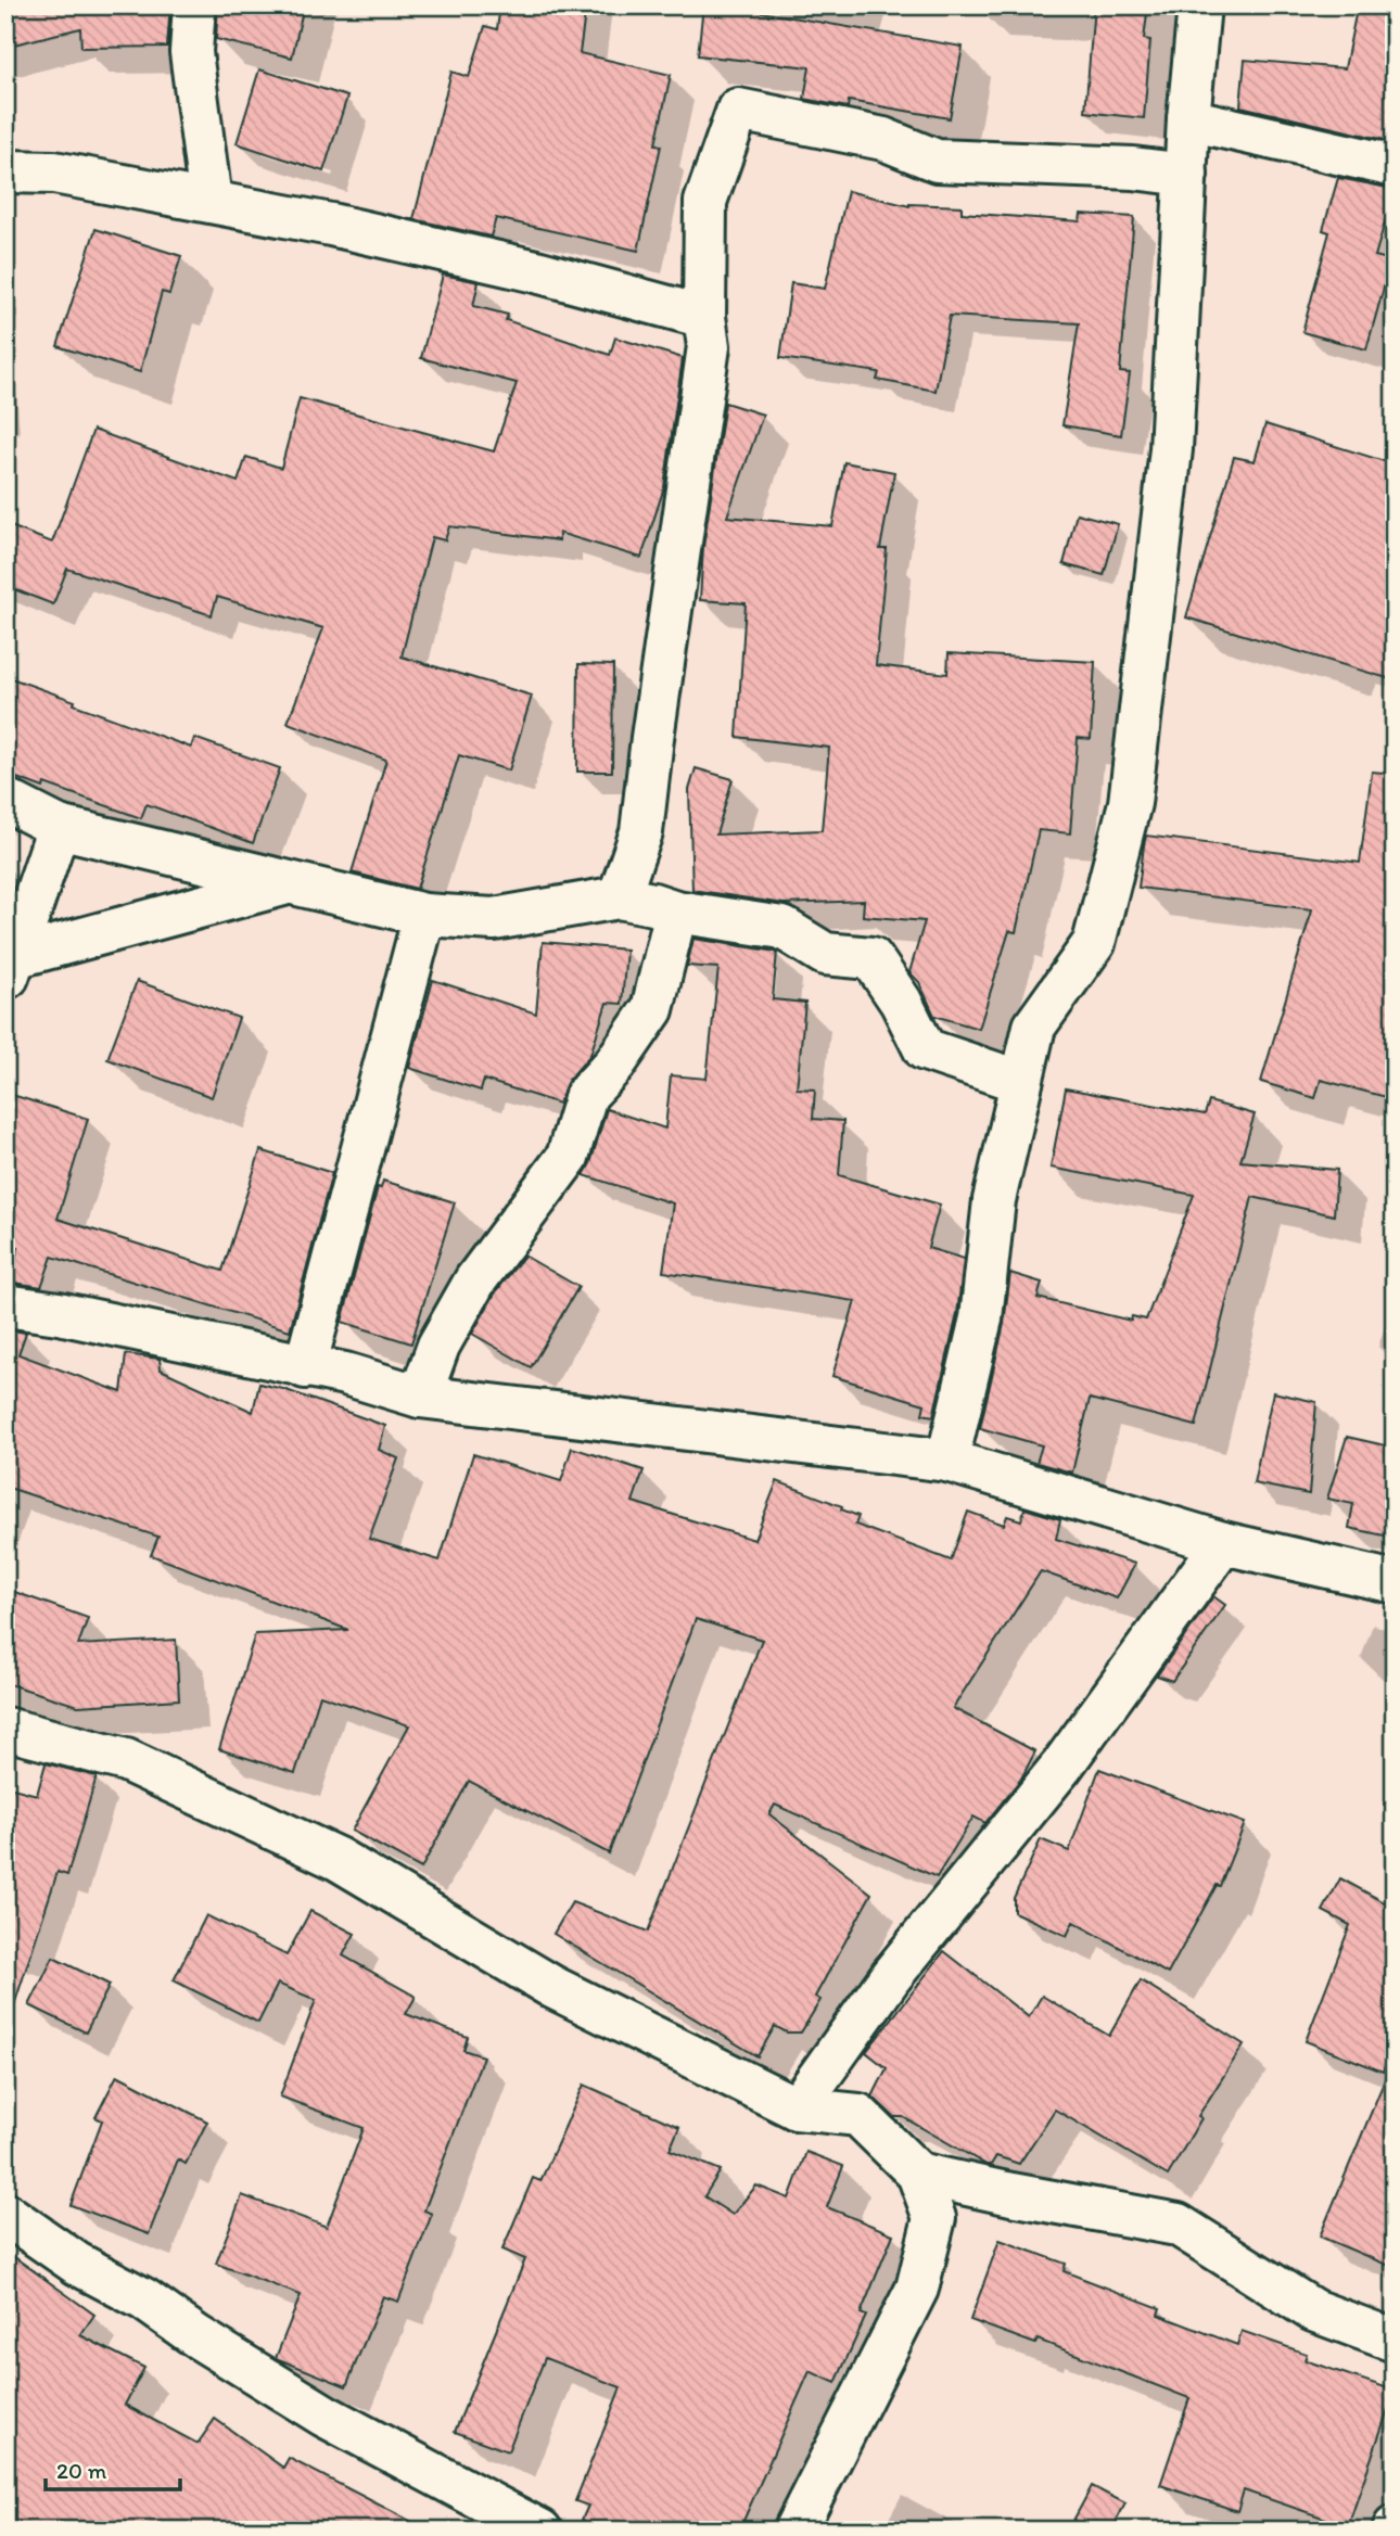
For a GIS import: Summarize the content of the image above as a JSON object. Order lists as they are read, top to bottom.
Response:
{
  "scale_bar": "20 m"
}
